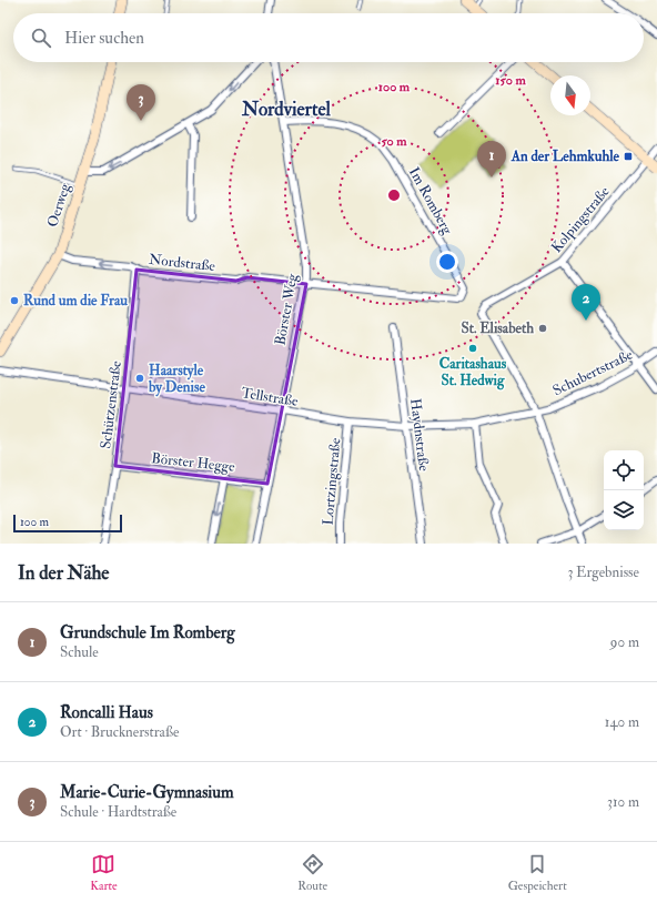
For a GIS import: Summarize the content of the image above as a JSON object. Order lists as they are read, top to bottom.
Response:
{
  "streets": {
    "main road": ["Oerweg"],
    "street": [
      "Im Romberg",
      "Kolpingstraße",
      "Nordstraße",
      "Börster Weg",
      "Schubertstraße",
      "Tellstraße",
      "Schützenstraße",
      "Haydnstraße",
      "Börster Hegge",
      "Lortzingstraße"
    ]
  },
  "crossings": [
    ["Im Romberg", "Nordstraße"],
    ["Im Romberg", "Börster Weg"],
    ["Oerweg", "Nordstraße"],
    ["Kolpingstraße", "Schubertstraße"],
    ["Kolpingstraße", "Tellstraße"],
    ["Nordstraße", "Börster Weg"],
    ["Nordstraße", "Schützenstraße"],
    ["Börster Weg", "Tellstraße"],
    ["Börster Weg", "Börster Hegge"],
    ["Schubertstraße", "Tellstraße"],
    ["Tellstraße", "Schützenstraße"],
    ["Tellstraße", "Haydnstraße"],
    ["Tellstraße", "Lortzingstraße"],
    ["Schützenstraße", "Börster Hegge"]
  ],
  "one_way": ["Nordstraße"],
  "districts": ["Nordviertel"],
  "places": {
    "transit": ["An der Lehmkuhle"],
    "other": [
      "Rund um die Frau",
      "St. Elisabeth",
      "Caritashaus St. Hedwig",
      "Haarstyle by Denise"
    ]
  },
  "scale_bar": "100 m",
  "north": "bottom",
  "page": {
    "search": "Hier suchen",
    "pins": ["3", "1", "2"],
    "scale": "100 m",
    "heading": ["In der Nähe", "3 Ergebnisse"],
    "list": [
      {
        "mark": "1",
        "name": "Grundschule Im Romberg",
        "note": "Schule",
        "value": "90 m"
      },
      {
        "mark": "2",
        "name": "Roncalli Haus",
        "note": "Ort · Brucknerstraße",
        "value": "140 m"
      },
      {
        "mark": "3",
        "name": "Marie-Curie-Gymnasium",
        "note": "Schule · Hardtstraße",
        "value": "310 m"
      }
    ],
    "nav": ["Karte", "Route", "Gespeichert"]
  },
  "rings": ["150 m", "100 m", "50 m"]
}
